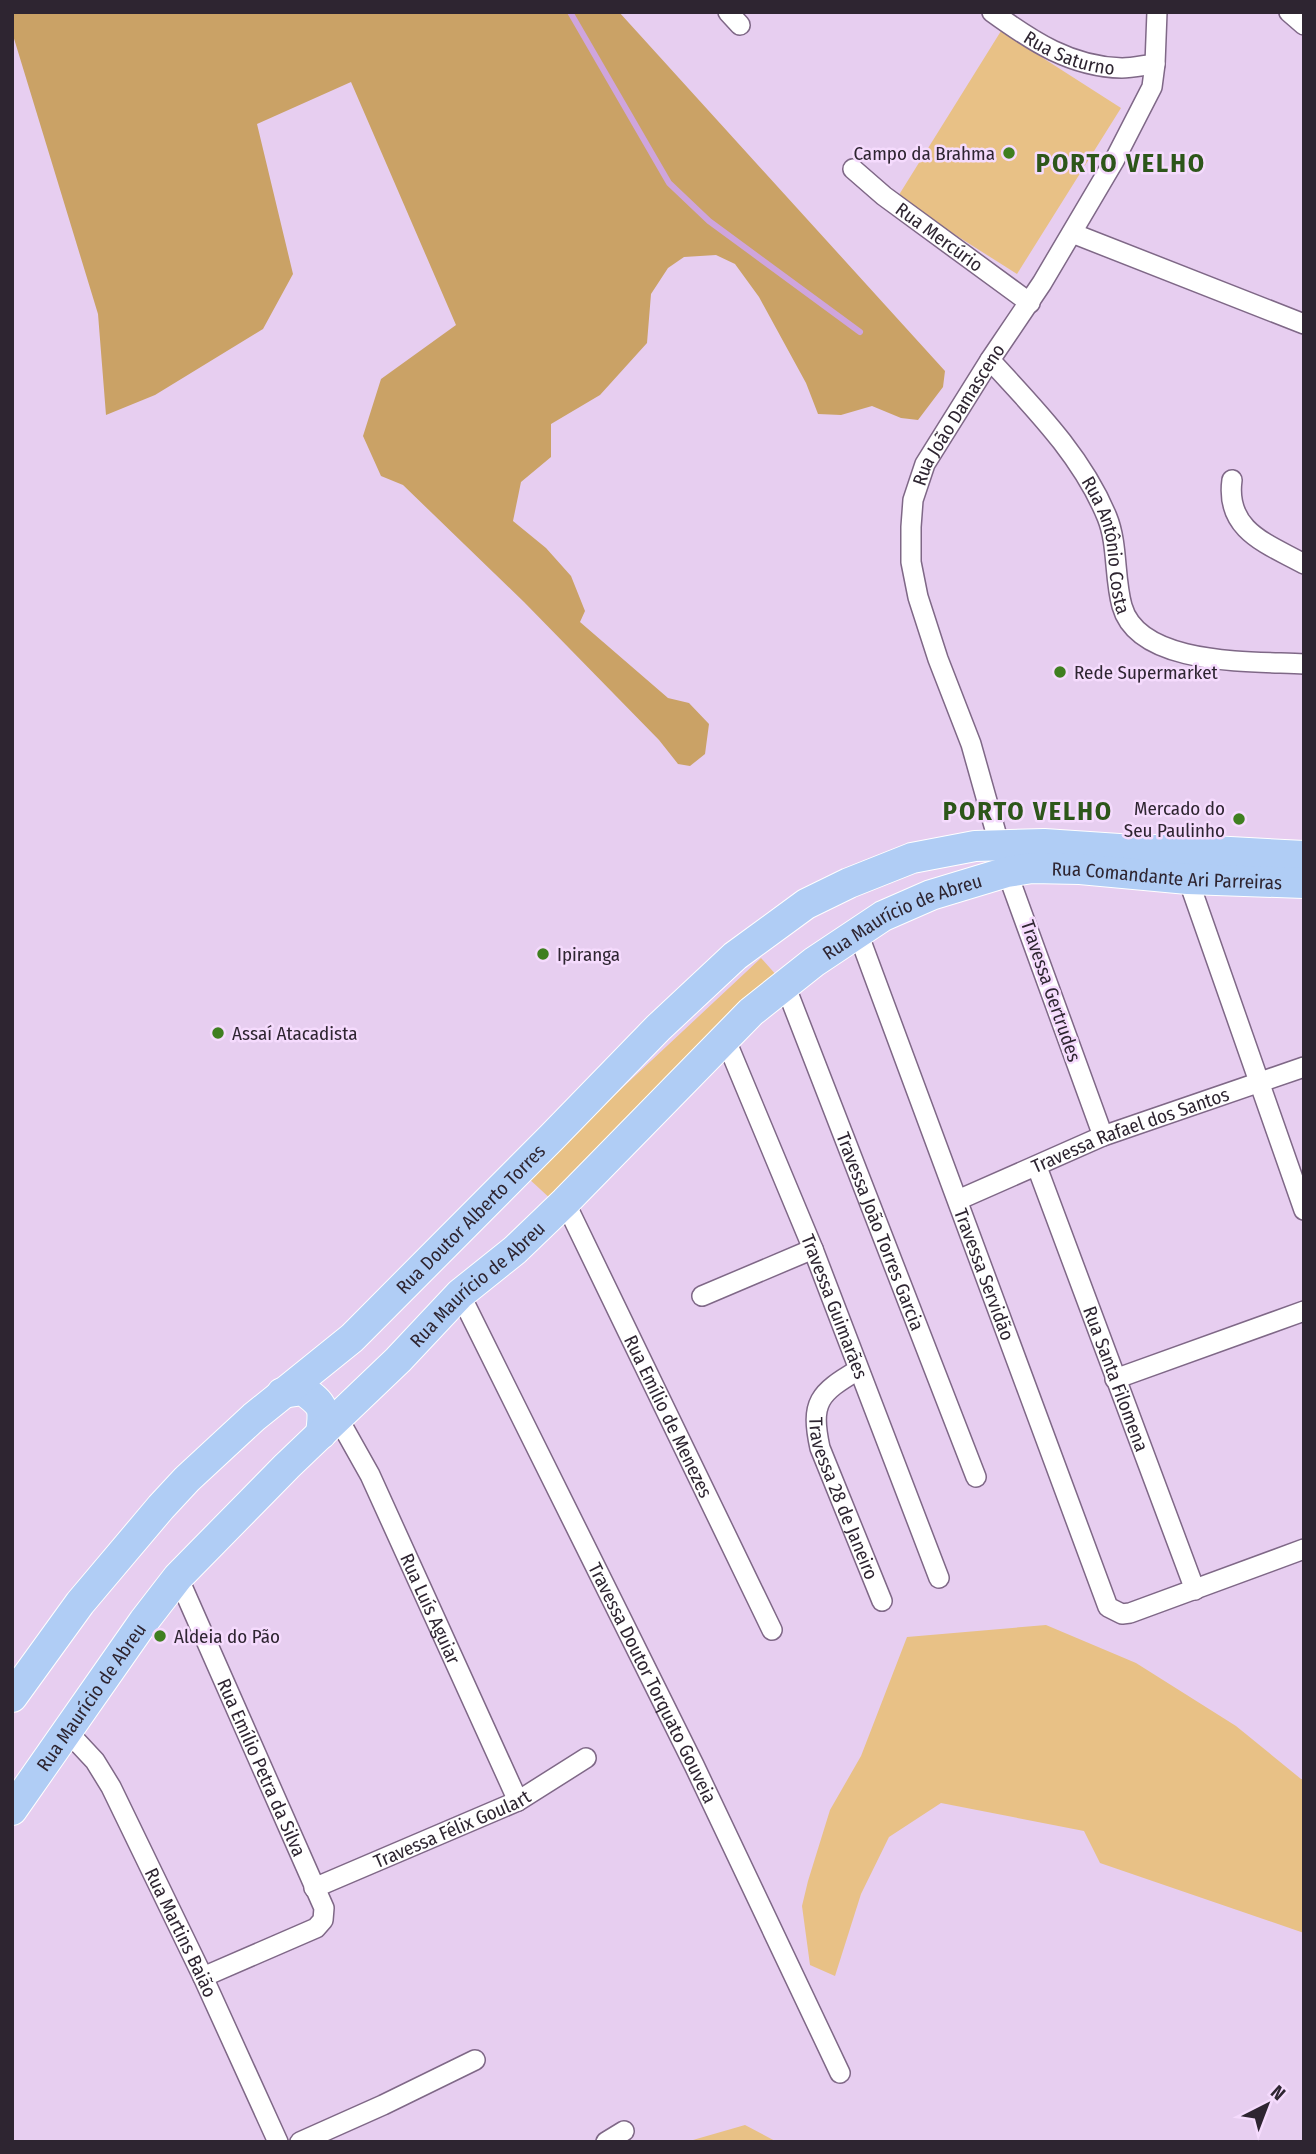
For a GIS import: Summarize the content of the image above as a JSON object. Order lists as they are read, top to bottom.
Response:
{
  "streets": {
    "main road": ["Rua Comandante Ari Parreiras", "Rua Maurício de Abreu", "Rua Doutor Alberto Torres"],
    "street": [
      "Rua Saturno",
      "Rua Mercúrio",
      "Rua João Damasceno",
      "Rua Antônio Costa",
      "Travessa Gertrudes",
      "Travessa Rafael dos Santos",
      "Travessa João Torres Garcia",
      "Travessa Servidão",
      "Travessa Guimarães",
      "Rua Santa Filomena",
      "Rua Emílio de Menezes",
      "Travessa 28 de Janeiro",
      "Rua Luís Aguiar",
      "Travessa Doutor Torquato Gouveia",
      "Rua Emílio Petra da Silva",
      "Travessa Félix Goulart",
      "Rua Martins Baião"
    ]
  },
  "crossings": [
    ["Rua Saturno", "Rua João Damasceno"],
    ["Rua Mercúrio", "Rua João Damasceno"],
    ["Rua João Damasceno", "Rua Antônio Costa"],
    ["Rua João Damasceno", "Rua Comandante Ari Parreiras"],
    ["Rua João Damasceno", "Rua Maurício de Abreu"],
    ["Rua João Damasceno", "Travessa Gertrudes"],
    ["Rua João Damasceno", "Rua Doutor Alberto Torres"],
    ["Rua Comandante Ari Parreiras", "Rua Maurício de Abreu"],
    ["Rua Comandante Ari Parreiras", "Travessa Gertrudes"],
    ["Rua Comandante Ari Parreiras", "Rua Doutor Alberto Torres"],
    ["Rua Maurício de Abreu", "Travessa Gertrudes"],
    ["Rua Maurício de Abreu", "Rua Doutor Alberto Torres"],
    ["Rua Maurício de Abreu", "Travessa João Torres Garcia"],
    ["Rua Maurício de Abreu", "Travessa Servidão"],
    ["Rua Maurício de Abreu", "Travessa Guimarães"],
    ["Rua Maurício de Abreu", "Rua Emílio de Menezes"],
    ["Rua Maurício de Abreu", "Rua Luís Aguiar"],
    ["Rua Maurício de Abreu", "Travessa Doutor Torquato Gouveia"],
    ["Rua Maurício de Abreu", "Rua Emílio Petra da Silva"],
    ["Rua Maurício de Abreu", "Rua Martins Baião"],
    ["Travessa Gertrudes", "Travessa Rafael dos Santos"],
    ["Travessa Gertrudes", "Rua Doutor Alberto Torres"],
    ["Travessa Rafael dos Santos", "Travessa Servidão"],
    ["Travessa Rafael dos Santos", "Rua Santa Filomena"],
    ["Travessa Servidão", "Rua Santa Filomena"],
    ["Travessa Guimarães", "Travessa 28 de Janeiro"],
    ["Rua Luís Aguiar", "Travessa Félix Goulart"],
    ["Rua Emílio Petra da Silva", "Travessa Félix Goulart"],
    ["Rua Emílio Petra da Silva", "Rua Martins Baião"]
  ],
  "districts": ["PORTO VELHO", "PORTO VELHO"],
  "places": [
    "Campo da Brahma",
    "Rede Supermarket",
    "Mercado do Seu Paulinho",
    "Ipiranga",
    "Assaí Atacadista",
    "Aldeia do Pão"
  ],
  "north": "top right"
}
